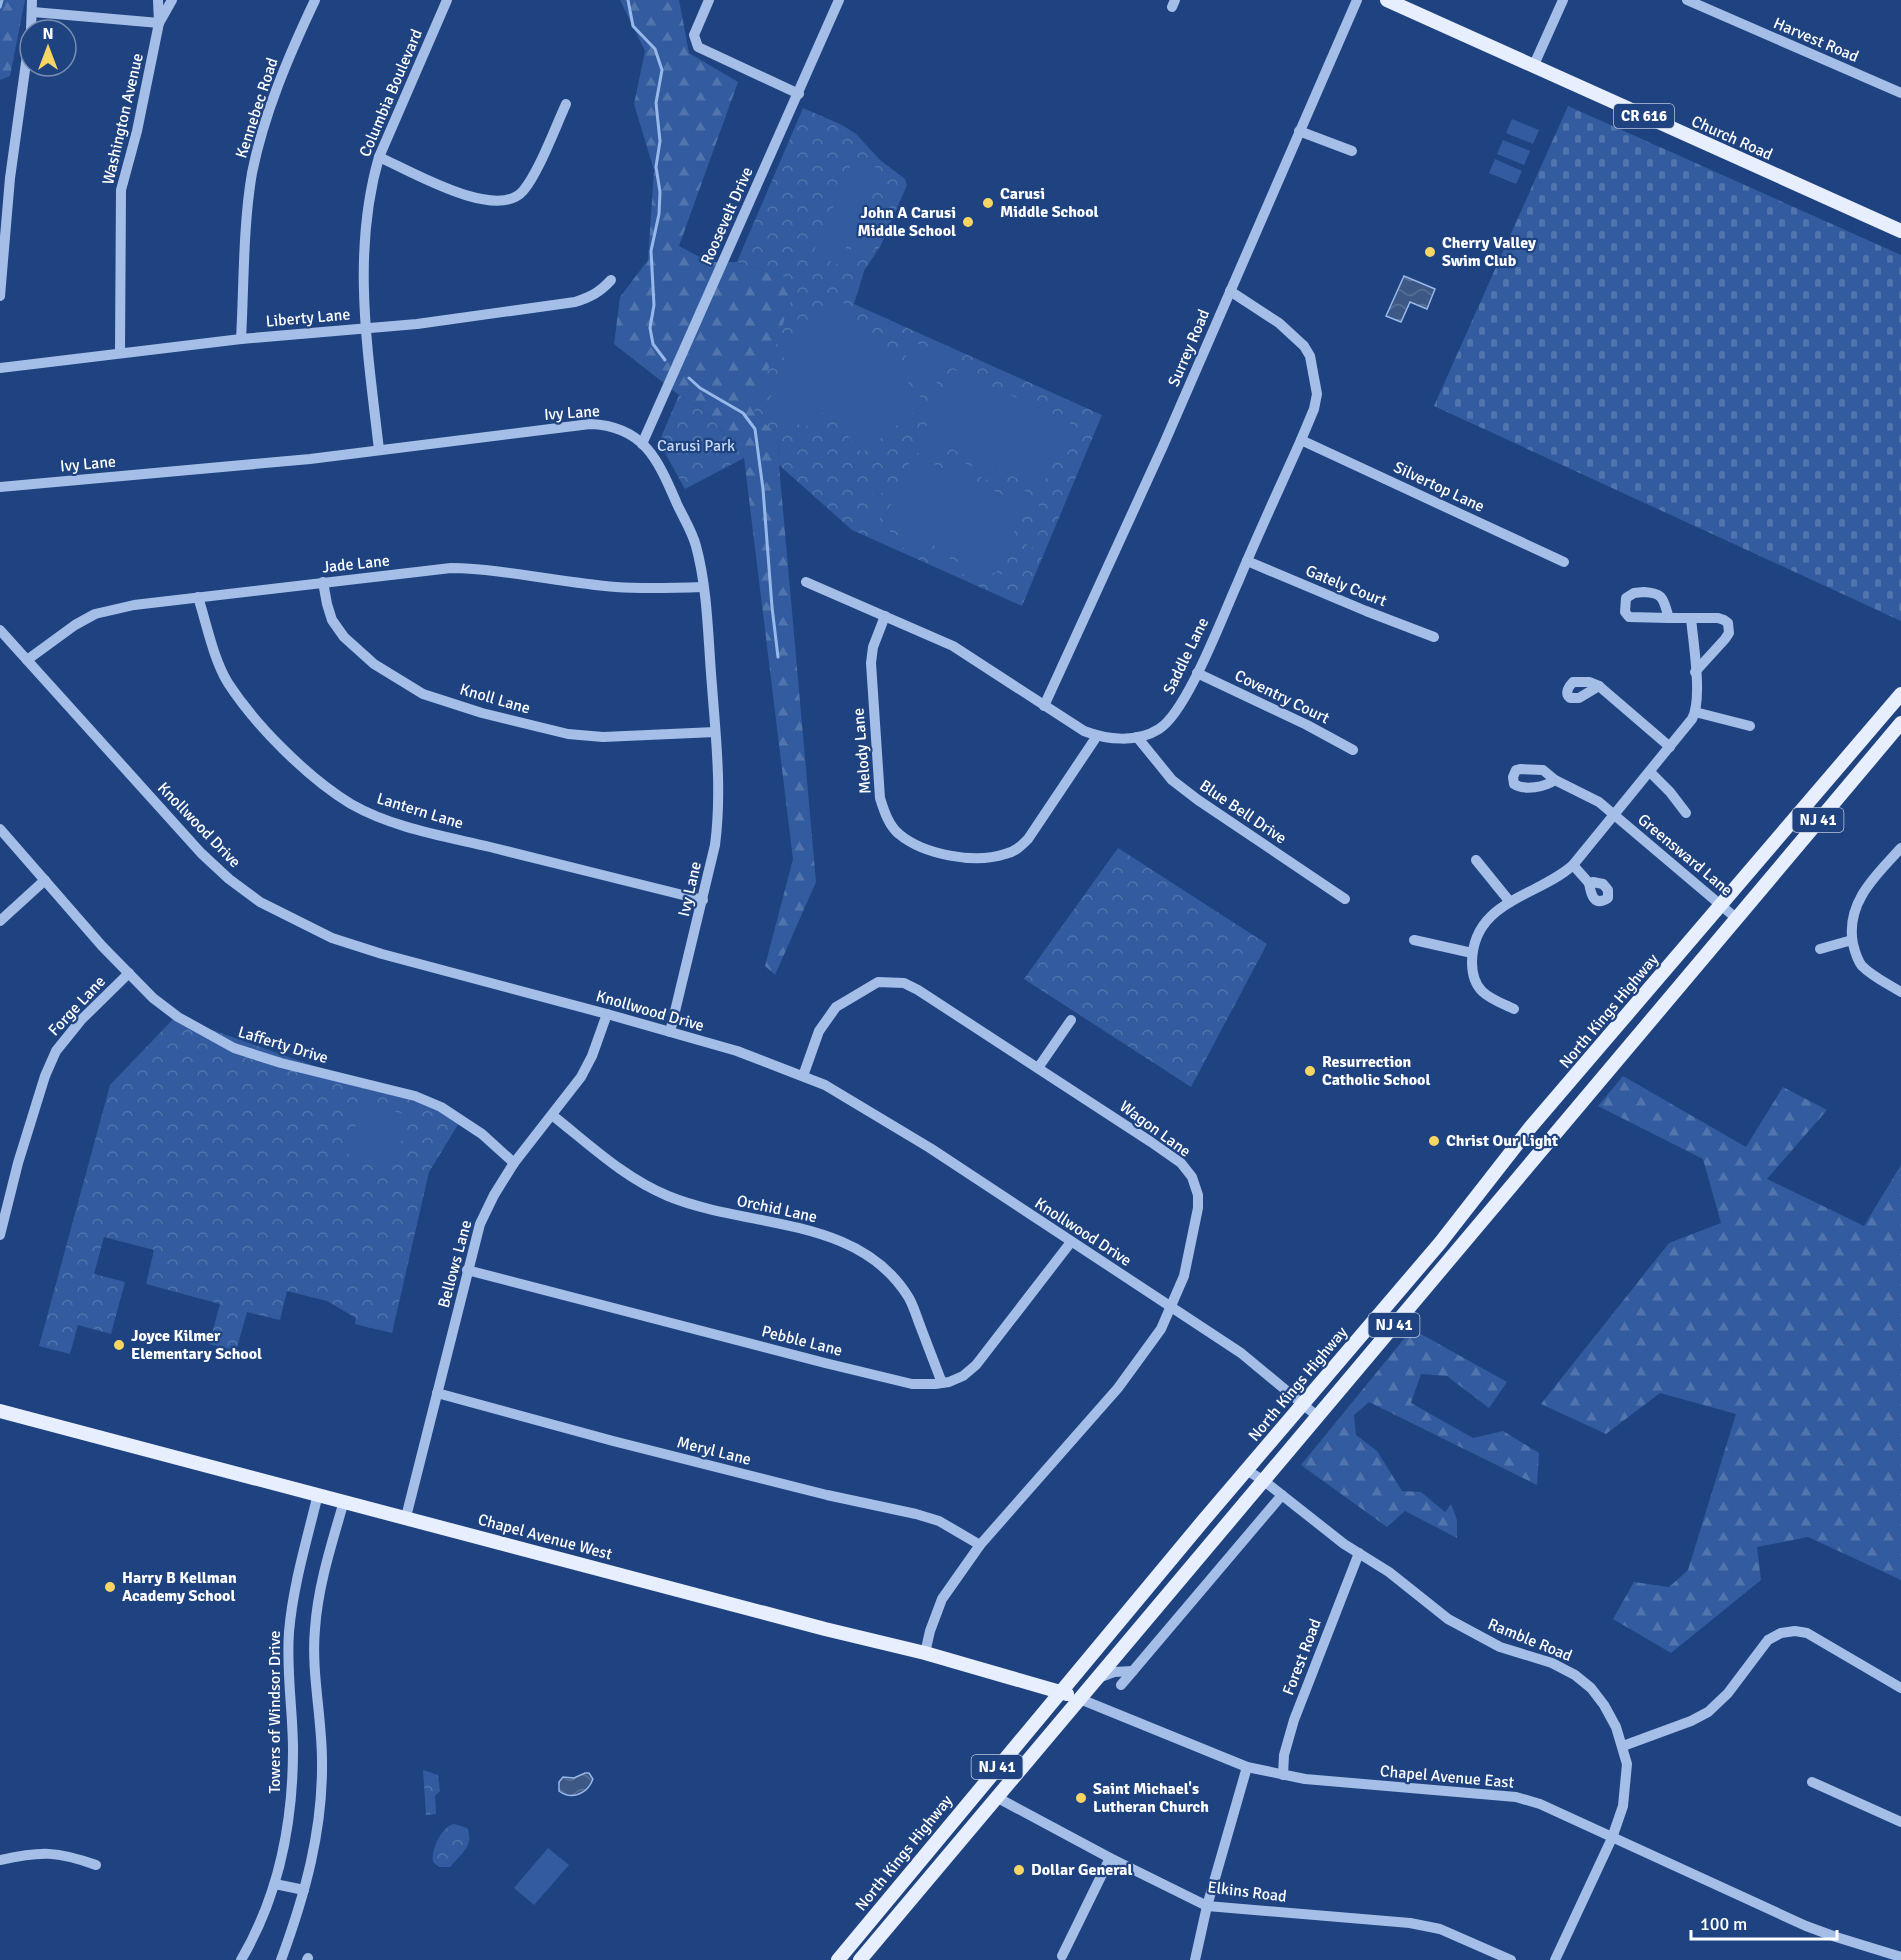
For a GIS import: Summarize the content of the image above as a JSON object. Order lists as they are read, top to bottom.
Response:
{
  "streets": {
    "main road": [
      "CR 616",
      "Church Road",
      "NJ 41",
      "North Kings Highway",
      "Chapel Avenue West"
    ],
    "street": [
      "Harvest Road",
      "Columbia Boulevard",
      "Kennebec Road",
      "Washington Avenue",
      "Roosevelt Drive",
      "Liberty Lane",
      "Surrey Road",
      "Ivy Lane",
      "Silvertop Lane",
      "Jade Lane",
      "Gately Court",
      "Saddle Lane",
      "Coventry Court",
      "Knoll Lane",
      "Melody Lane",
      "Lantern Lane",
      "Blue Bell Drive",
      "Knollwood Drive",
      "Greensward Lane",
      "Forge Lane",
      "Lafferty Drive",
      "Wagon Lane",
      "Orchid Lane",
      "Bellows Lane",
      "Pebble Lane",
      "Meryl Lane",
      "Ramble Road",
      "Forest Road",
      "Towers of Windsor Drive",
      "Chapel Avenue East",
      "Elkins Road"
    ]
  },
  "crossings": [
    ["Columbia Boulevard", "Liberty Lane"],
    ["Columbia Boulevard", "Ivy Lane"],
    ["Kennebec Road", "Liberty Lane"],
    ["Washington Avenue", "Liberty Lane"],
    ["Roosevelt Drive", "Ivy Lane"],
    ["Surrey Road", "Saddle Lane"],
    ["Ivy Lane", "Jade Lane"],
    ["Ivy Lane", "Knoll Lane"],
    ["Ivy Lane", "Lantern Lane"],
    ["Ivy Lane", "Knollwood Drive"],
    ["Silvertop Lane", "Saddle Lane"],
    ["Jade Lane", "Knoll Lane"],
    ["Jade Lane", "Lantern Lane"],
    ["Jade Lane", "Knollwood Drive"],
    ["Gately Court", "Saddle Lane"],
    ["Saddle Lane", "Coventry Court"],
    ["Saddle Lane", "Melody Lane"],
    ["Saddle Lane", "Blue Bell Drive"],
    ["Knollwood Drive", "North Kings Highway"],
    ["Knollwood Drive", "Wagon Lane"],
    ["Knollwood Drive", "Bellows Lane"],
    ["Knollwood Drive", "Pebble Lane"],
    ["Greensward Lane", "North Kings Highway"],
    ["Forge Lane", "Lafferty Drive"],
    ["North Kings Highway", "Chapel Avenue West"],
    ["North Kings Highway", "Ramble Road"],
    ["North Kings Highway", "Chapel Avenue East"],
    ["North Kings Highway", "Elkins Road"],
    ["Lafferty Drive", "Bellows Lane"],
    ["Wagon Lane", "Meryl Lane"],
    ["Wagon Lane", "Chapel Avenue West"],
    ["Orchid Lane", "Bellows Lane"],
    ["Orchid Lane", "Pebble Lane"],
    ["Bellows Lane", "Pebble Lane"],
    ["Bellows Lane", "Meryl Lane"],
    ["Bellows Lane", "Chapel Avenue West"],
    ["Chapel Avenue West", "Towers of Windsor Drive"],
    ["Chapel Avenue West", "Chapel Avenue East"],
    ["Ramble Road", "Forest Road"],
    ["Ramble Road", "Chapel Avenue East"],
    ["Forest Road", "Chapel Avenue East"]
  ],
  "parks": ["Carusi Park"],
  "places": [
    "Carusi Middle School",
    "John A Carusi Middle School",
    "Cherry Valley Swim Club",
    "Resurrection Catholic School",
    "Christ Our Light",
    "Joyce Kilmer Elementary School",
    "Harry B Kellman Academy School",
    "Saint Michael's Lutheran Church",
    "Dollar General"
  ],
  "scale_bar": "100 m",
  "north": "top"
}
